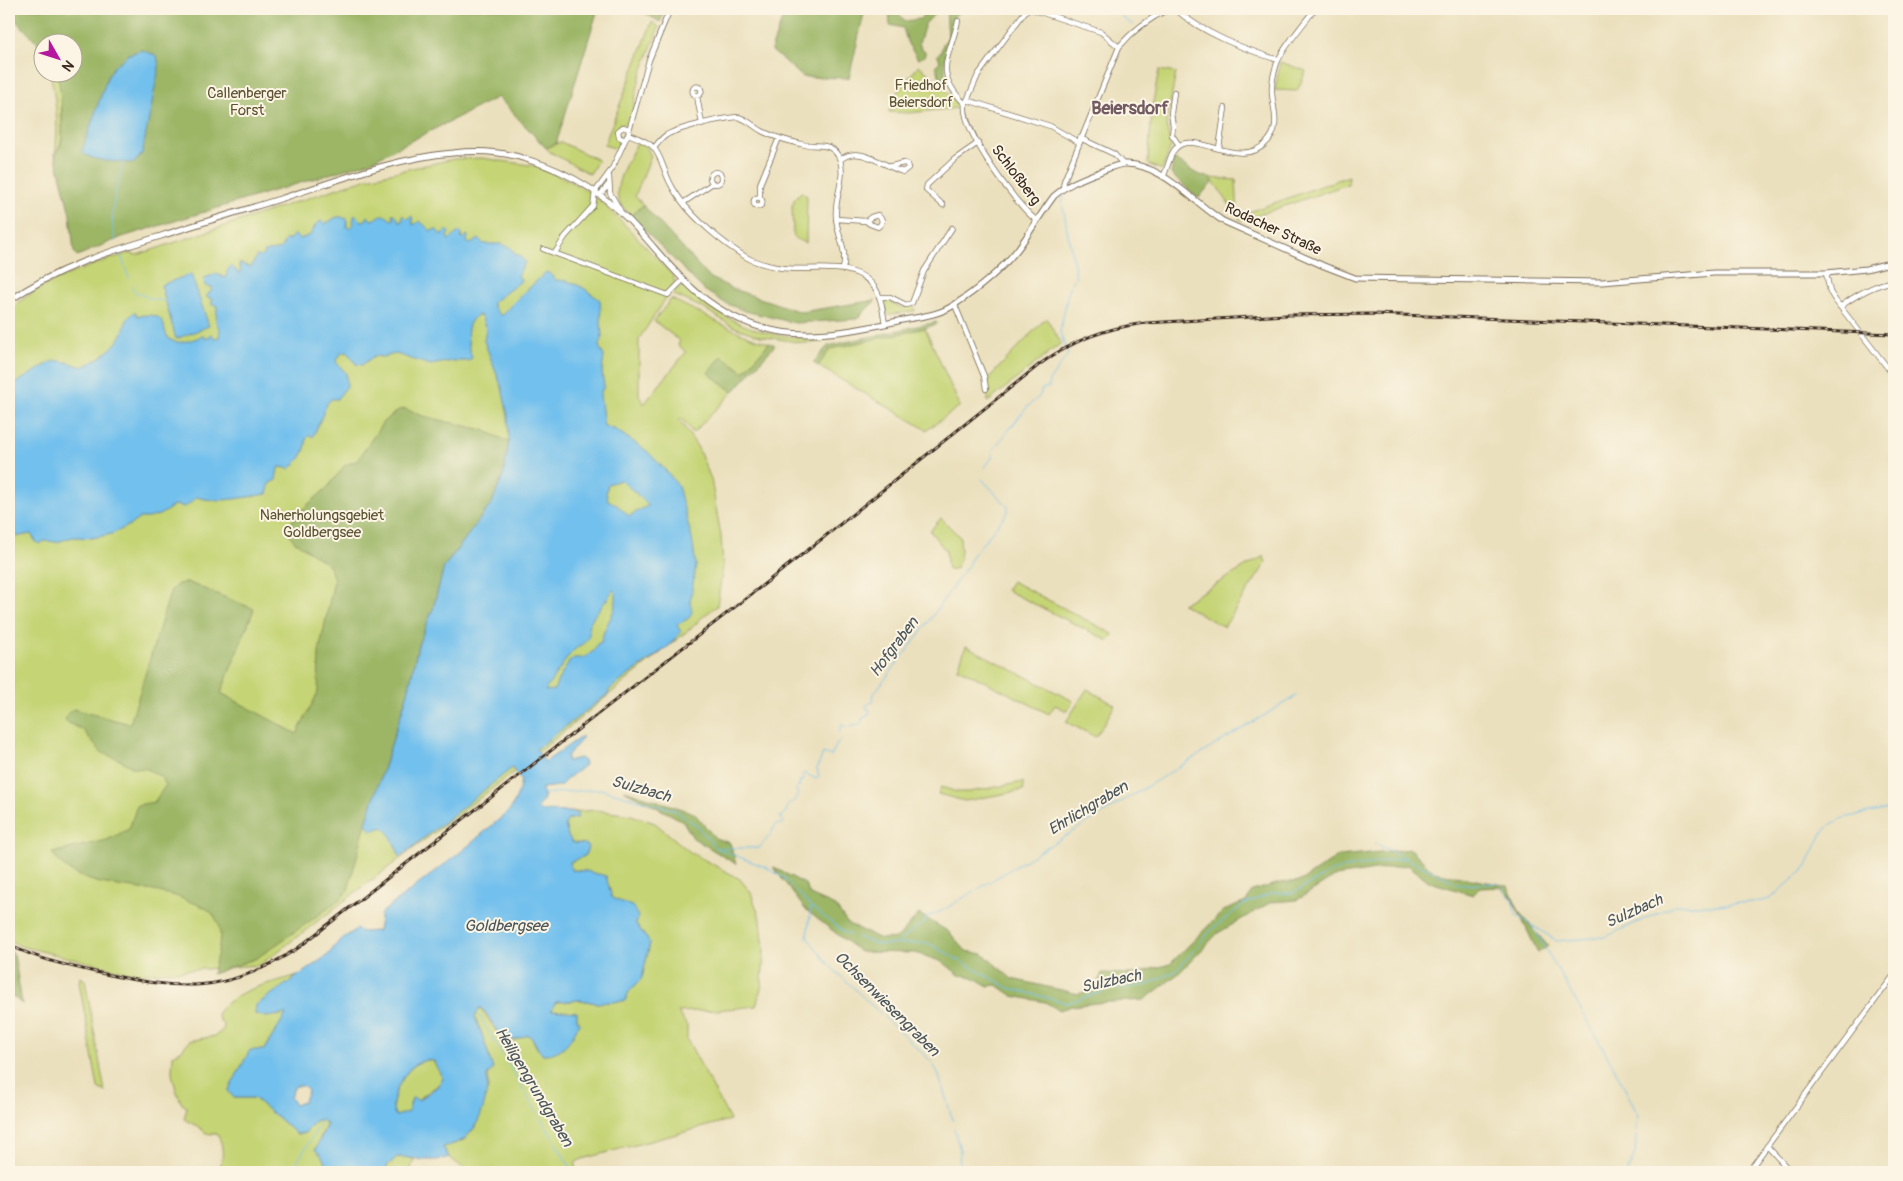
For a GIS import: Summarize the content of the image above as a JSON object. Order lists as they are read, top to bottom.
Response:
{
  "streets": {
    "street": ["Schloßberg", "Rodacher Straße"]
  },
  "districts": ["Beiersdorf"],
  "water": [
    "Hofgraben",
    "Sulzbach",
    "Ehrlichgraben",
    "Goldbergsee",
    "Ochsenwiesengraben",
    "Heiligengrundgraben"
  ],
  "parks": ["Friedhof Beiersdorf", "Callenberger Forst", "Naherholungsgebiet Goldbergsee"],
  "north": "bottom right"
}
